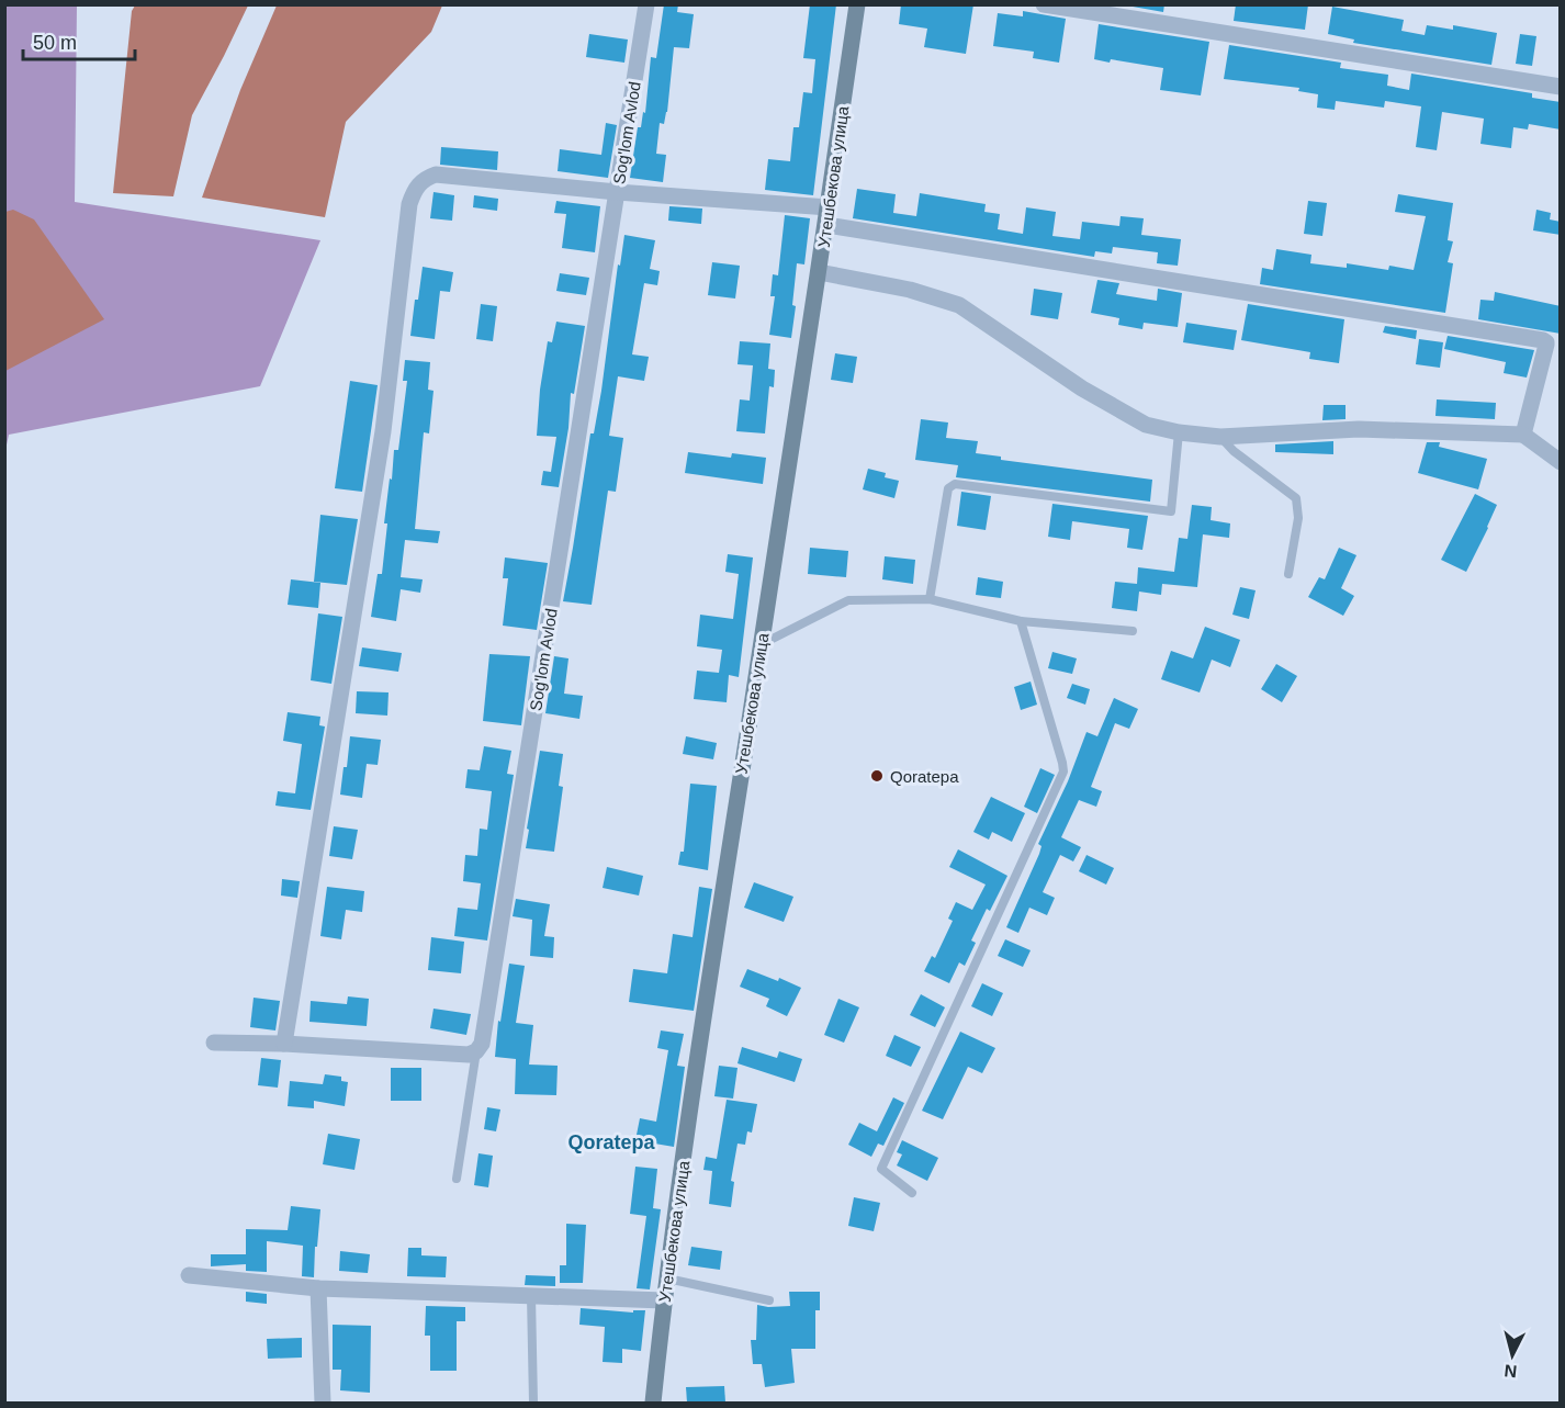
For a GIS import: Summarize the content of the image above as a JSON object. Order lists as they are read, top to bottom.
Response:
{
  "streets": {
    "main road": ["Утешбекова улица"],
    "street": ["Sog'lom Avlod"]
  },
  "districts": ["Qoratepa"],
  "places": ["Qoratepa"],
  "scale_bar": "50 m",
  "north": "bottom"
}
